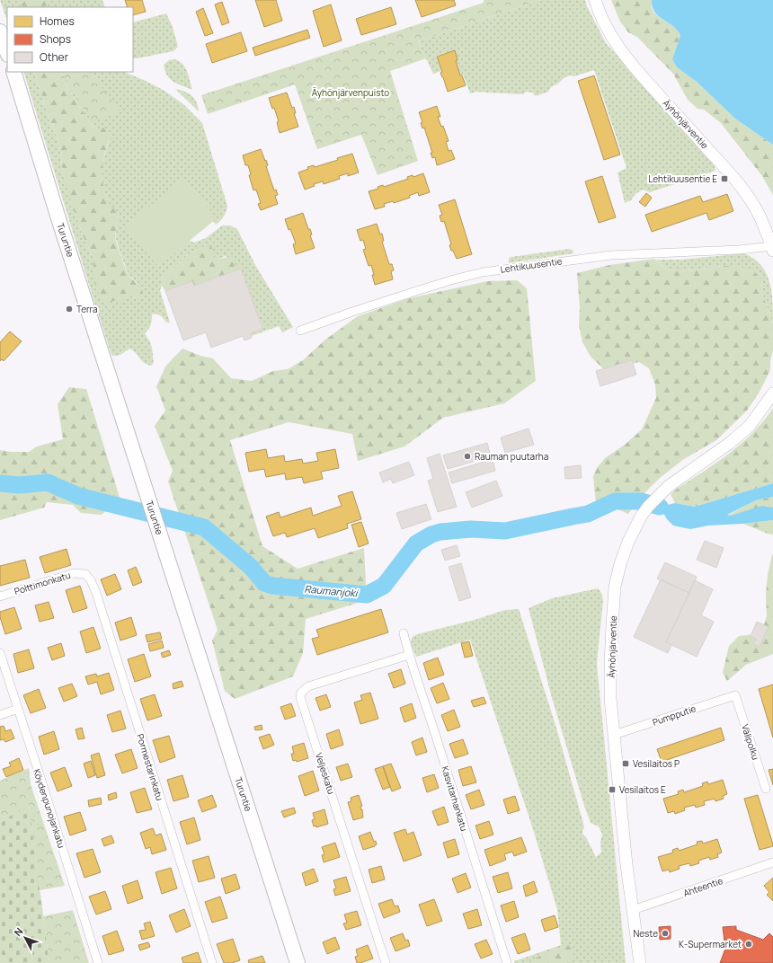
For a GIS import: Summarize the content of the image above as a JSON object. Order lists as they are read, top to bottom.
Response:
{
  "streets": {
    "highway": ["Turuntie"],
    "main road": ["Äyhönjärventie"],
    "street": [
      "Lehtikuusentie",
      "Polttimonkatu",
      "Pumpputie",
      "Välipolku",
      "Pormestarinkatu",
      "Veljeskatu",
      "Kasvitarhankatu",
      "Köydenpunojankatu",
      "Ahteentie"
    ]
  },
  "crossings": [
    ["Äyhönjärventie", "Lehtikuusentie"],
    ["Äyhönjärventie", "Pumpputie"],
    ["Äyhönjärventie", "Ahteentie"],
    ["Polttimonkatu", "Pormestarinkatu"],
    ["Pumpputie", "Välipolku"],
    ["Veljeskatu", "Kasvitarhankatu"]
  ],
  "water": ["Raumanjoki"],
  "parks": ["Äyhönjärvenpuisto"],
  "places": {
    "transit": ["Lehtikuusentie E", "Vesilaitos P", "Vesilaitos E"],
    "other": [
      "Terra",
      "Rauman puutarha",
      "Neste",
      "K-Supermarket"
    ]
  },
  "legend": ["Homes", "Shops", "Other"],
  "north": "top left"
}
